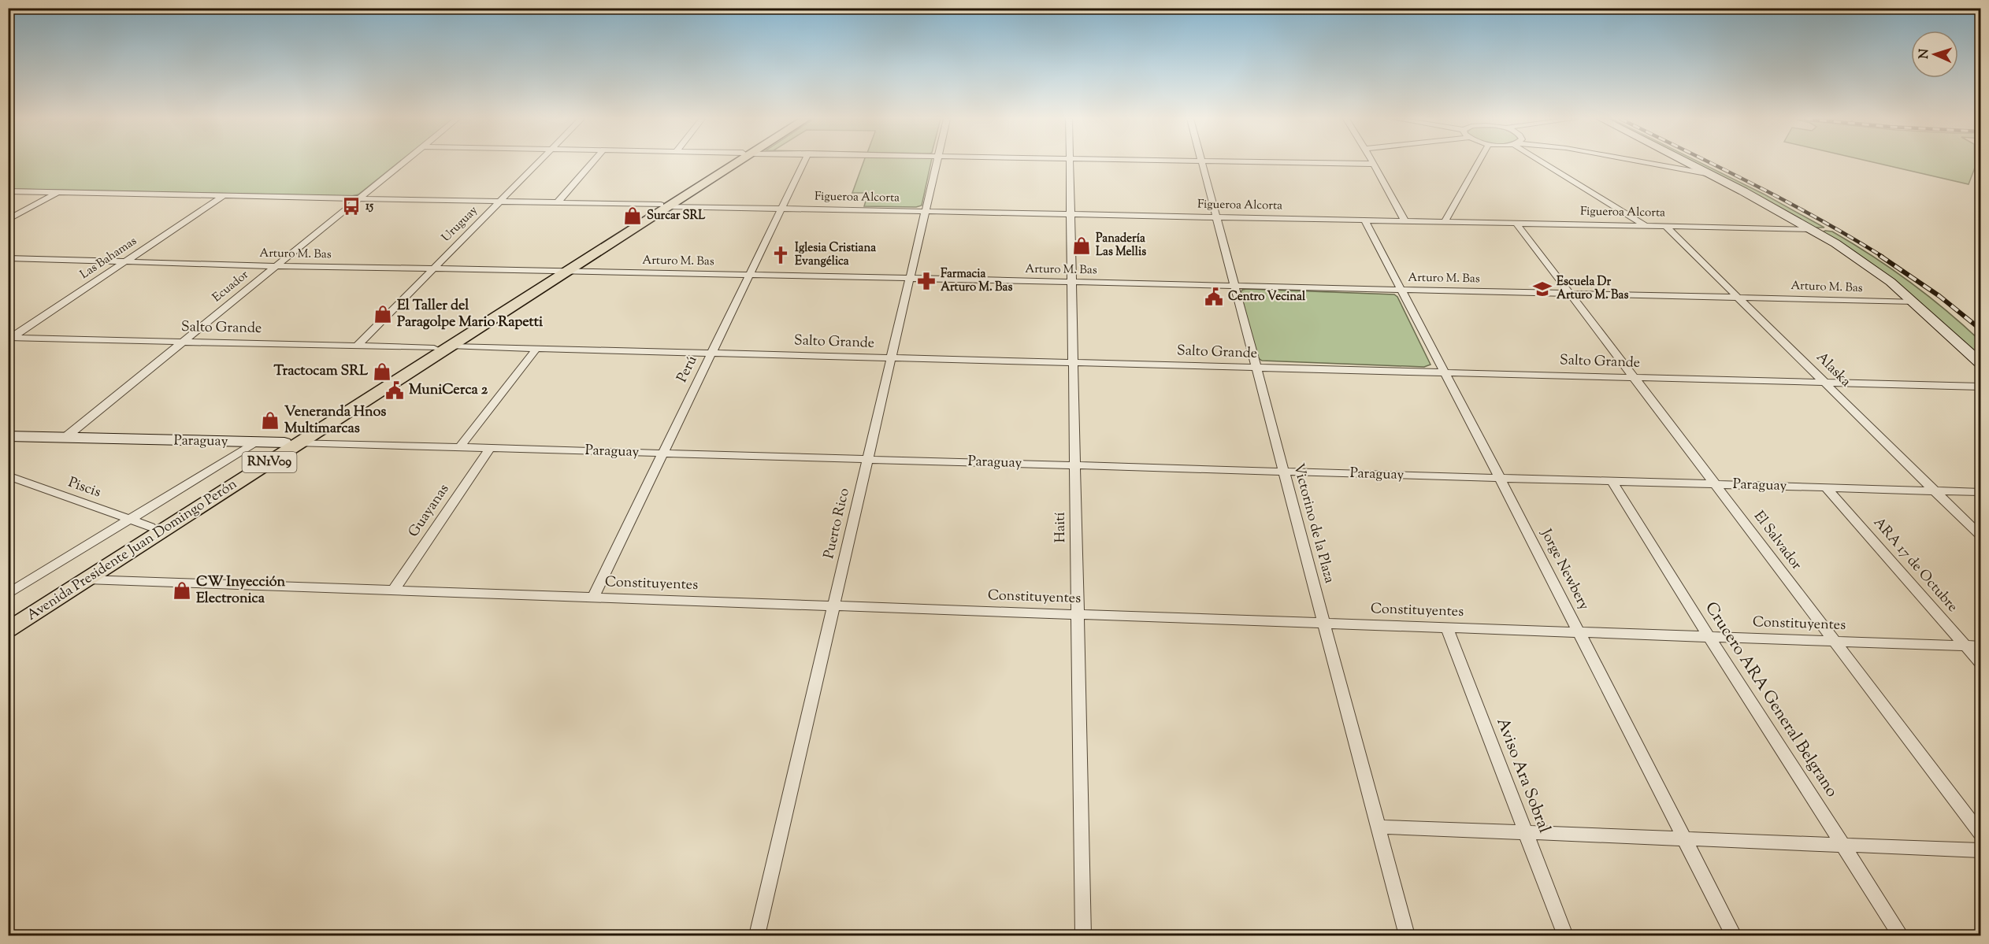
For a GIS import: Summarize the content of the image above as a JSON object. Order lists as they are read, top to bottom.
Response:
{
  "streets": {
    "main road": ["Paraguay", "RN1V09", "Avenida Presidente Juan Domingo Perón"],
    "street": [
      "Figueroa Alcorta",
      "Uruguay",
      "Arturo M. Bas",
      "Las Bahamas",
      "Ecuador",
      "Salto Grande",
      "Perú",
      "Alaska",
      "Piscis",
      "Guayanas",
      "Puerto Rico",
      "Victorino de la Plaza",
      "Haití",
      "El Salvador",
      "ARA 17 de Octubre",
      "Jorge Newbery",
      "Constituyentes",
      "Crucero ARA General Belgrano",
      "Aviso Ara Sobral"
    ]
  },
  "crossings": [
    ["Figueroa Alcorta", "Uruguay"],
    ["Figueroa Alcorta", "Las Bahamas"],
    ["Figueroa Alcorta", "Ecuador"],
    ["Figueroa Alcorta", "Perú"],
    ["Figueroa Alcorta", "Alaska"],
    ["Figueroa Alcorta", "Puerto Rico"],
    ["Figueroa Alcorta", "Victorino de la Plaza"],
    ["Figueroa Alcorta", "Haití"],
    ["Figueroa Alcorta", "El Salvador"],
    ["Figueroa Alcorta", "Avenida Presidente Juan Domingo Perón"],
    ["Figueroa Alcorta", "Jorge Newbery"],
    ["Uruguay", "Arturo M. Bas"],
    ["Uruguay", "Salto Grande"],
    ["Arturo M. Bas", "Las Bahamas"],
    ["Arturo M. Bas", "Ecuador"],
    ["Arturo M. Bas", "Perú"],
    ["Arturo M. Bas", "Alaska"],
    ["Arturo M. Bas", "Puerto Rico"],
    ["Arturo M. Bas", "Victorino de la Plaza"],
    ["Arturo M. Bas", "Haití"],
    ["Arturo M. Bas", "El Salvador"],
    ["Arturo M. Bas", "Avenida Presidente Juan Domingo Perón"],
    ["Arturo M. Bas", "Jorge Newbery"],
    ["Las Bahamas", "Salto Grande"],
    ["Ecuador", "Salto Grande"],
    ["Ecuador", "Paraguay"],
    ["Salto Grande", "Perú"],
    ["Salto Grande", "Alaska"],
    ["Salto Grande", "Puerto Rico"],
    ["Salto Grande", "Victorino de la Plaza"],
    ["Salto Grande", "Haití"],
    ["Salto Grande", "El Salvador"],
    ["Salto Grande", "Avenida Presidente Juan Domingo Perón"],
    ["Salto Grande", "Jorge Newbery"],
    ["Perú", "Paraguay"],
    ["Perú", "Constituyentes"],
    ["Alaska", "Paraguay"],
    ["Paraguay", "Guayanas"],
    ["Paraguay", "Puerto Rico"],
    ["Paraguay", "Victorino de la Plaza"],
    ["Paraguay", "Haití"],
    ["Paraguay", "El Salvador"],
    ["Paraguay", "Avenida Presidente Juan Domingo Perón"],
    ["Paraguay", "ARA 17 de Octubre"],
    ["Paraguay", "Jorge Newbery"],
    ["Paraguay", "Crucero ARA General Belgrano"],
    ["Piscis", "Avenida Presidente Juan Domingo Perón"],
    ["Guayanas", "Constituyentes"],
    ["Puerto Rico", "Constituyentes"],
    ["Victorino de la Plaza", "Constituyentes"],
    ["Haití", "Constituyentes"],
    ["El Salvador", "Constituyentes"],
    ["Avenida Presidente Juan Domingo Perón", "Constituyentes"],
    ["ARA 17 de Octubre", "Constituyentes"],
    ["Jorge Newbery", "Constituyentes"],
    ["Constituyentes", "Crucero ARA General Belgrano"],
    ["Constituyentes", "Aviso Ara Sobral"]
  ],
  "places": {
    "bus stop": ["15"],
    "shop": [
      "Surcar SRL",
      "Panadería Las Mellis",
      "El Taller del Paragolpe Mario Rapetti",
      "Tractocam SRL",
      "Veneranda Hnos Multimarcas",
      "CW Inyección Electronica"
    ],
    "church": ["Iglesia Cristiana Evangélica"],
    "pharmacy": ["Farmacia Arturo M. Bas"],
    "school or university": ["Escuela Dr Arturo M. Bas"],
    "public building": ["Centro Vecinal", "MuniCerca 2"]
  },
  "north": "left"
}
